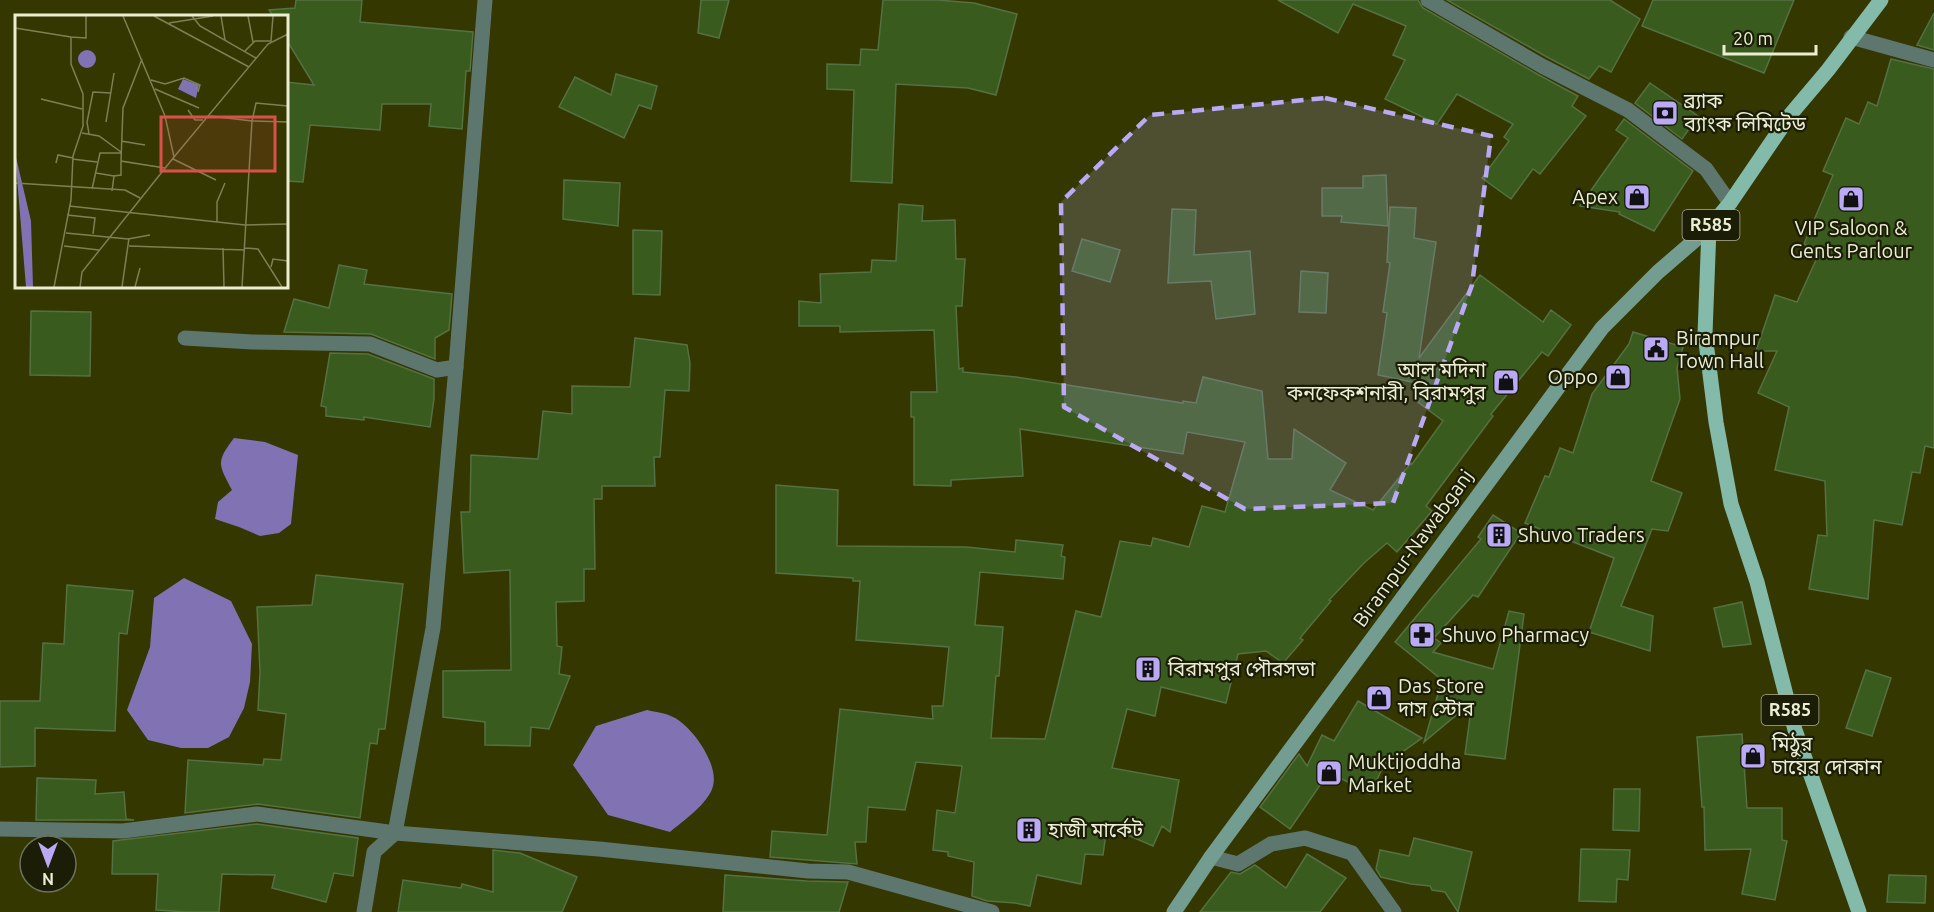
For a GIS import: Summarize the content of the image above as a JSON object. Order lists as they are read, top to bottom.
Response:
{
  "streets": {
    "main road": ["R585", "Birampur-Nawabganj"]
  },
  "crossings": [
    ["R585", "Birampur-Nawabganj"]
  ],
  "places": {
    "bank": ["ব্র্যাক ব্যাংক লিমিটেড"],
    "shop": [
      "Apex",
      "VIP Saloon & Gents Parlour",
      "Oppo",
      "আল মদিনা কনফেকশনারী, বিরামপুর",
      "Das Store দাস স্টোর",
      "মিঠুর চায়ের দোকান",
      "Muktijoddha Market"
    ],
    "public building": ["Birampur Town Hall"],
    "building": ["Shuvo Traders", "বিরামপুর পৌরসভা", "হাজী মার্কেট"],
    "pharmacy": ["Shuvo Pharmacy"]
  },
  "scale_bar": "20 m",
  "north": "bottom"
}
